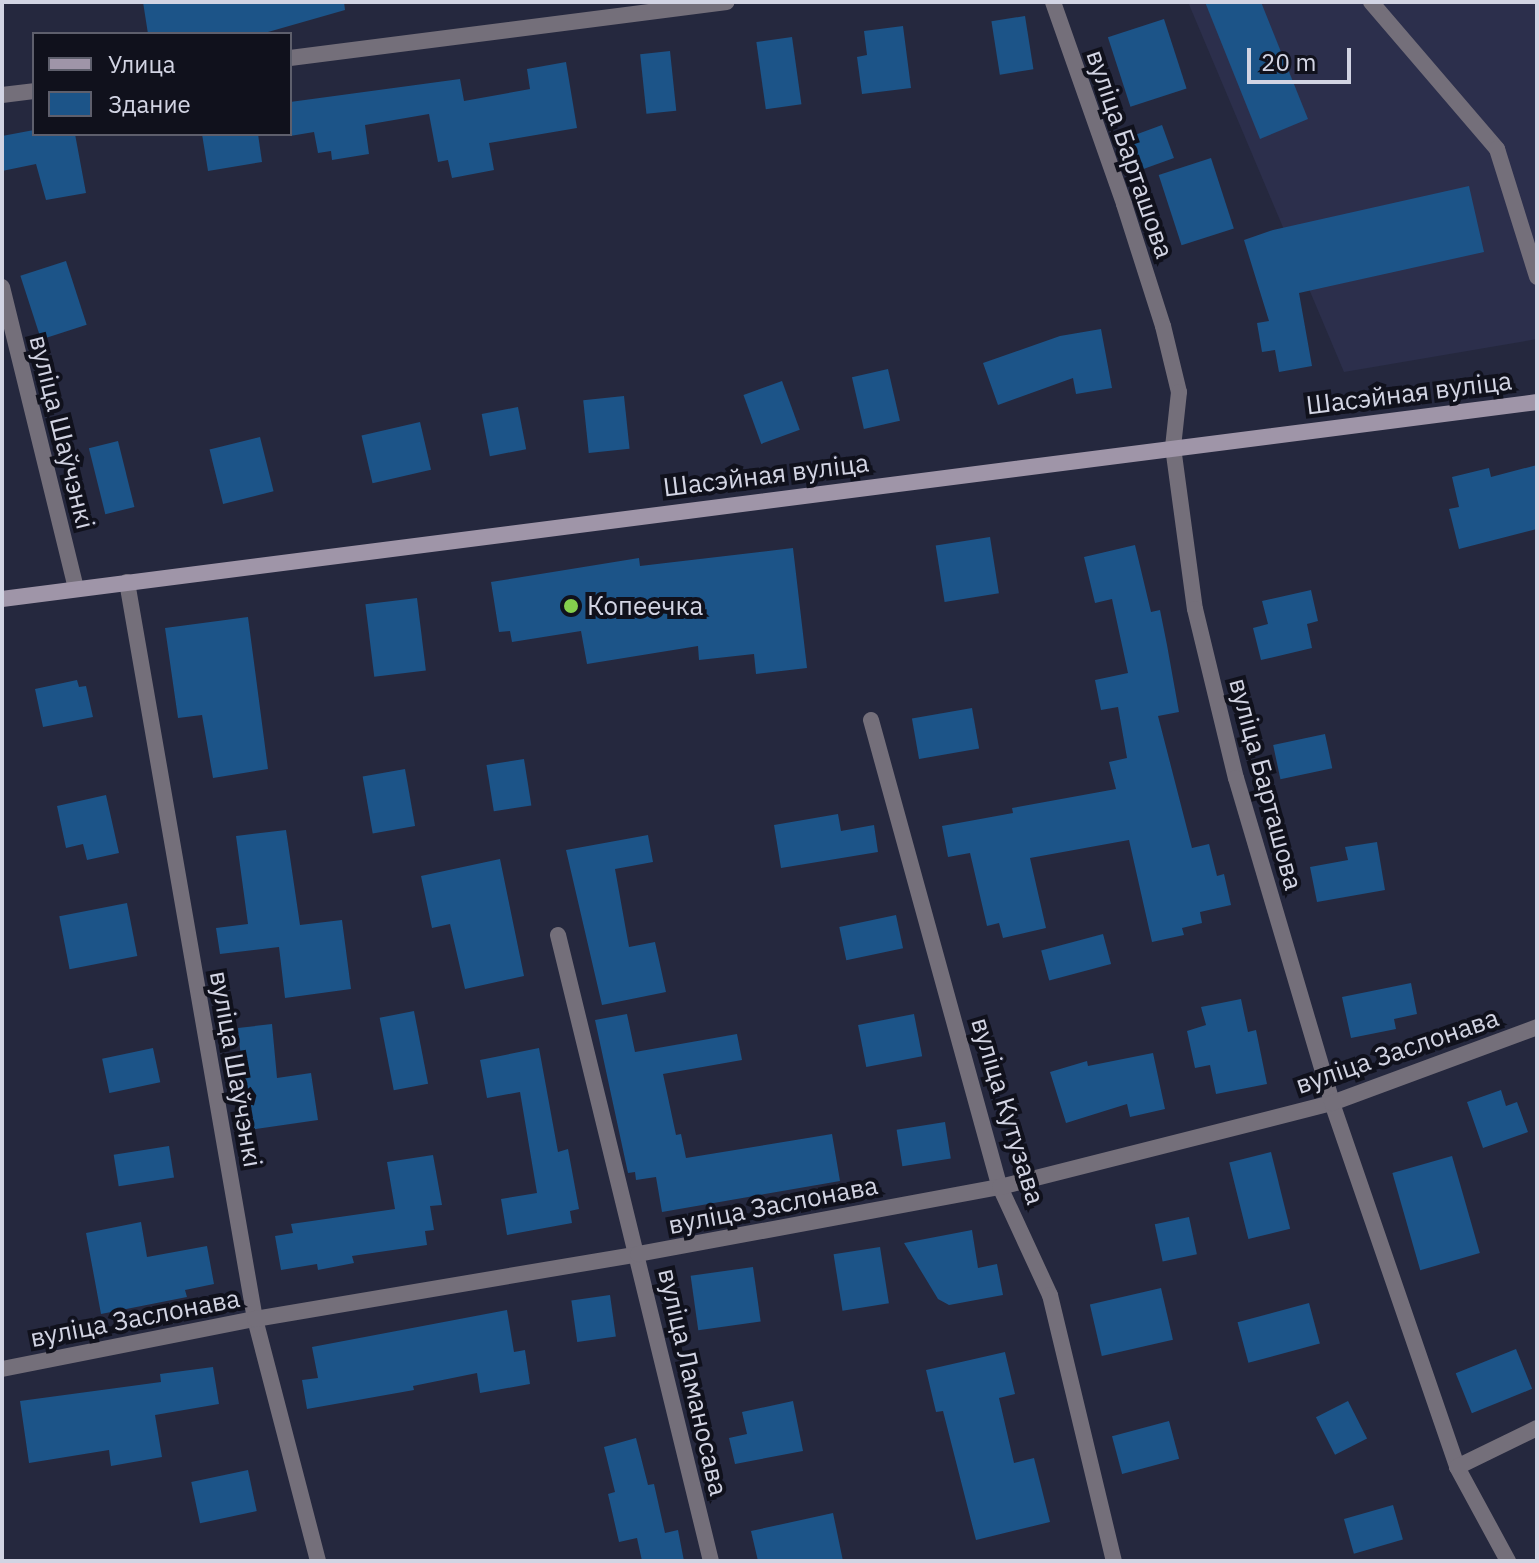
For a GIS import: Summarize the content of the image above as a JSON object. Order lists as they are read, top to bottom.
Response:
{
  "streets": {
    "main road": ["Шасэйная вуліца"],
    "street": [
      "вуліца Барташова",
      "вуліца Шаўчэнкі",
      "вуліца Заслонава",
      "вуліца Кутузава",
      "вуліца Ламаносава"
    ]
  },
  "crossings": [
    ["вуліца Барташова", "Шасэйная вуліца"],
    ["вуліца Барташова", "вуліца Заслонава"],
    ["Шасэйная вуліца", "вуліца Шаўчэнкі"],
    ["вуліца Шаўчэнкі", "вуліца Заслонава"],
    ["вуліца Заслонава", "вуліца Кутузава"],
    ["вуліца Заслонава", "вуліца Ламаносава"]
  ],
  "places": ["Копеечка"],
  "legend": ["Улица", "Здание"],
  "scale_bar": "20 m"
}
